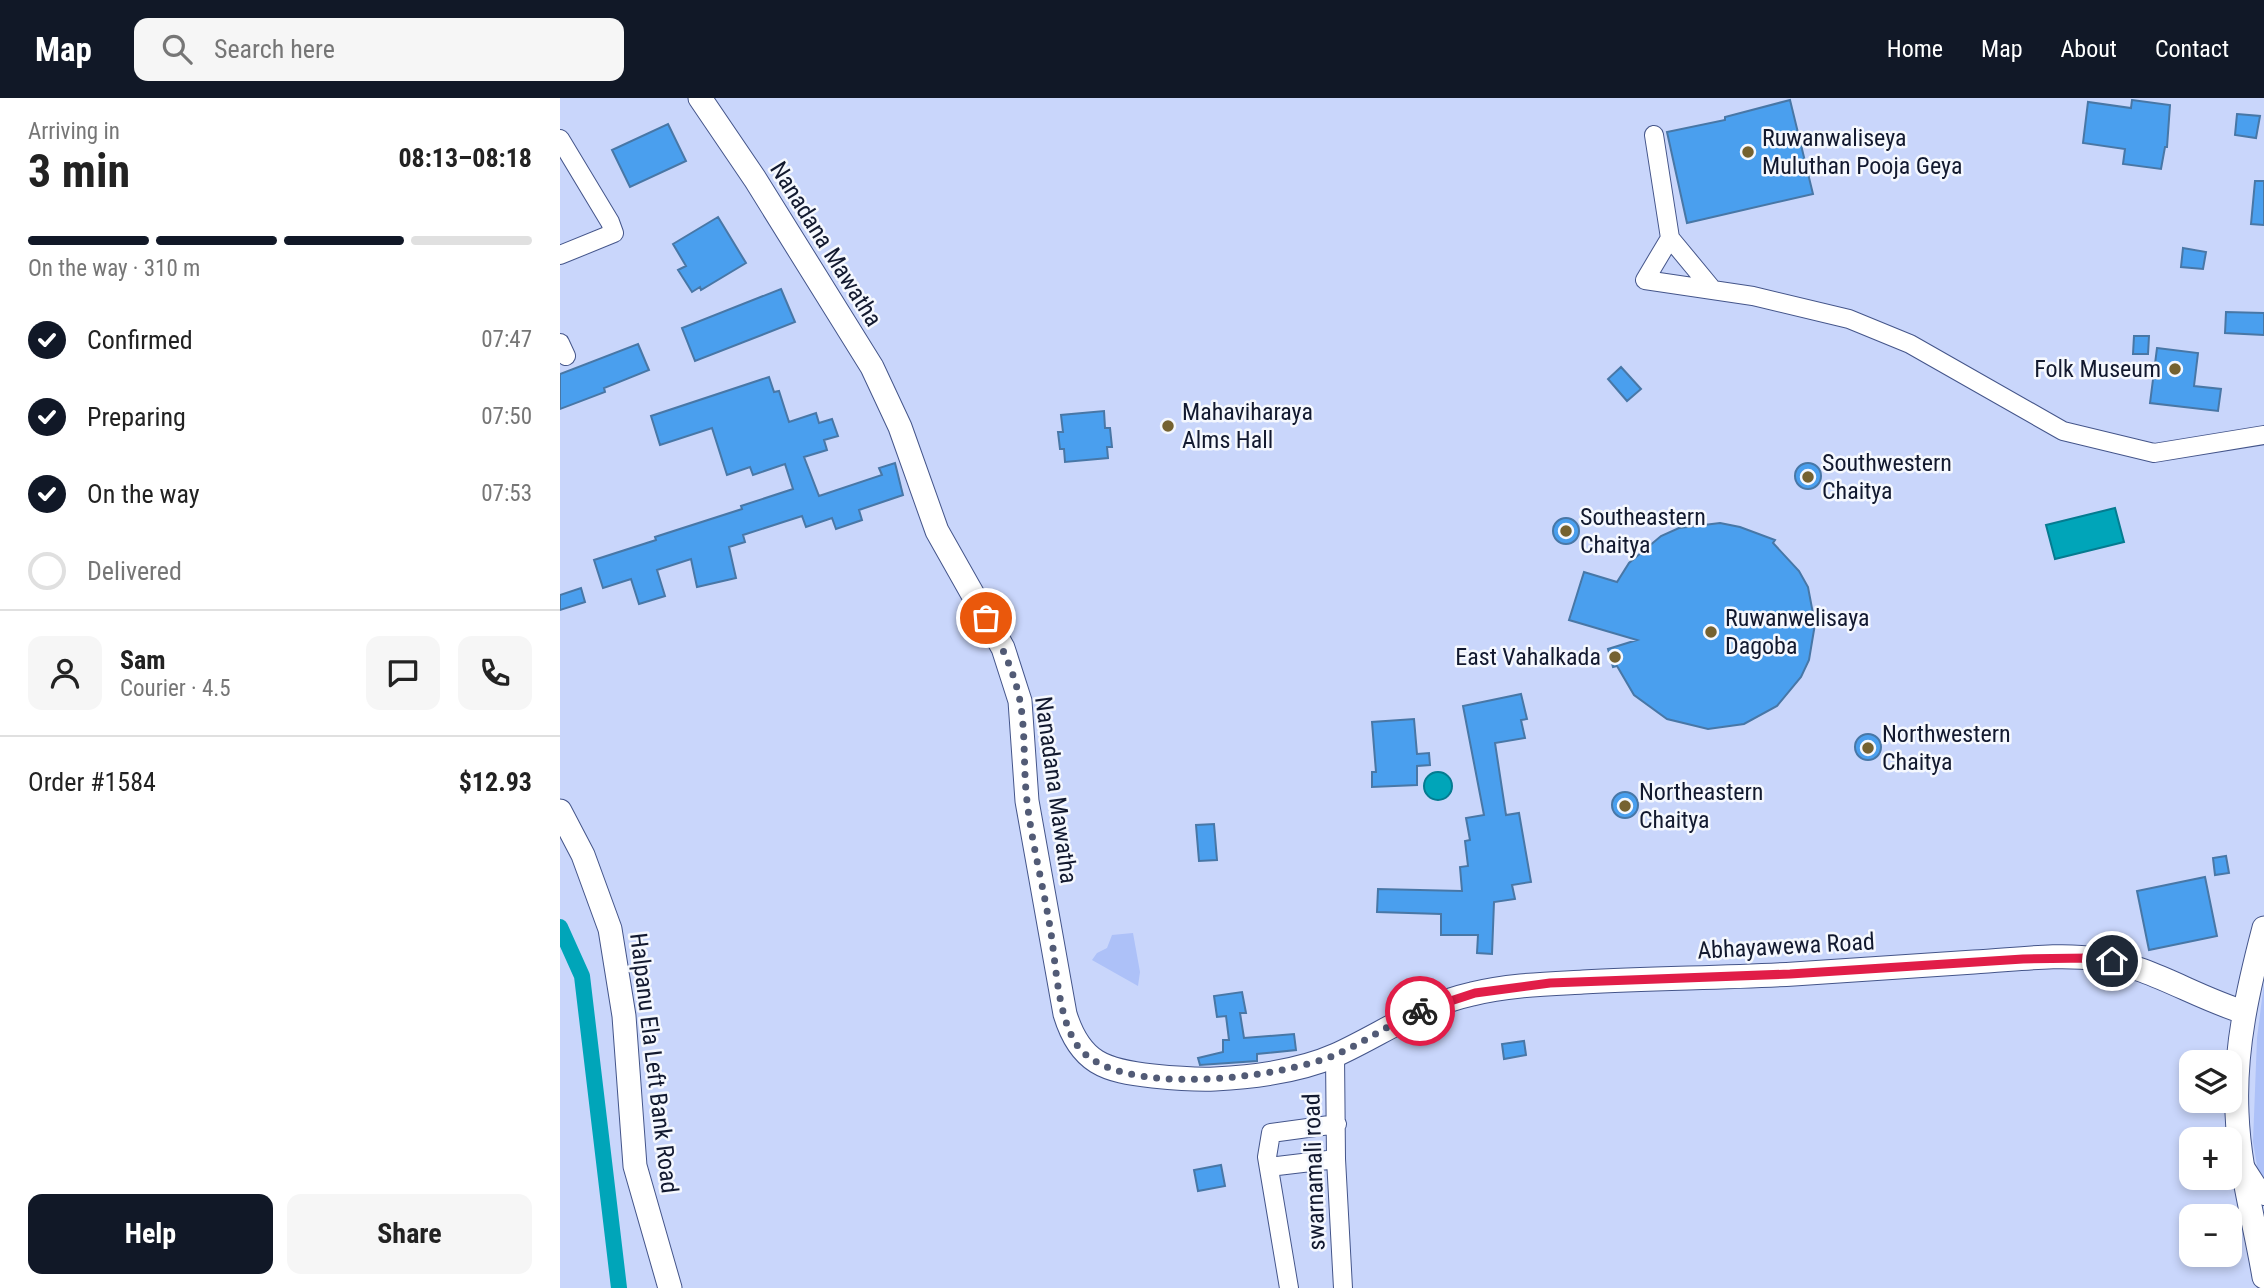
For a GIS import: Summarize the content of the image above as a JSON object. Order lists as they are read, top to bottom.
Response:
{
  "streets": {
    "main road": ["Nanadana Mawatha", "Abhayawewa Road", "Halpanu Ela Left Bank Road"],
    "street": ["swarnamali road"]
  },
  "crossings": [
    ["Nanadana Mawatha", "Abhayawewa Road"],
    ["Nanadana Mawatha", "swarnamali road"],
    ["Abhayawewa Road", "swarnamali road"]
  ],
  "places": [
    "Ruwanwaliseya Muluthan Pooja Geya",
    "Folk Museum",
    "Mahaviharaya Alms Hall",
    "Southwestern Chaitya",
    "Southeastern Chaitya",
    "Ruwanwelisaya Dagoba",
    "East Vahalkada",
    "Northwestern Chaitya",
    "Northeastern Chaitya"
  ],
  "page": {
    "header": "Map",
    "search": "Search here",
    "nav": [
      "Home",
      "Map",
      "About",
      "Contact"
    ],
    "heading": ["3 min", "Arriving in", "08:13–08:18"],
    "panel": [
      "Sam",
      "Courier · 4.5",
      "Order #1584",
      "$12.93"
    ],
    "bar": "On the way · 310 m",
    "list": [
      ["Confirmed", "07:47"],
      ["Preparing", "07:50"],
      ["On the way", "07:53"],
      "Delivered"
    ],
    "map_buttons": ["+", "−"],
    "buttons": ["Help", "Share"]
  }
}
